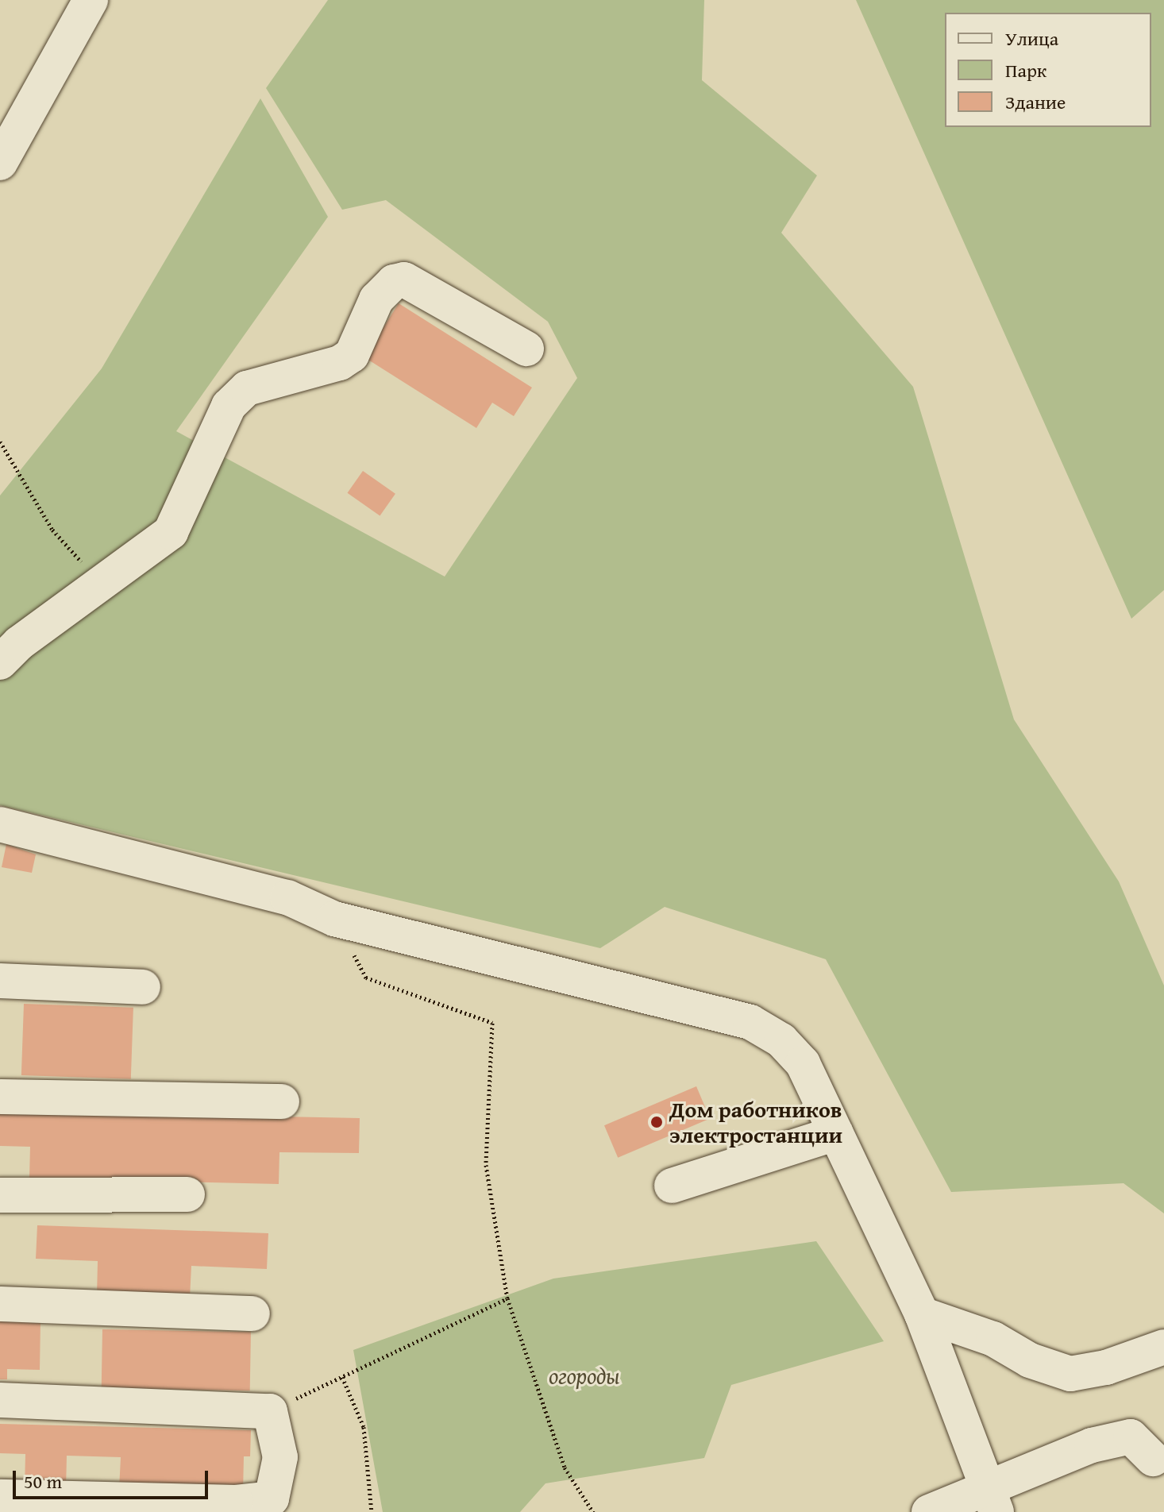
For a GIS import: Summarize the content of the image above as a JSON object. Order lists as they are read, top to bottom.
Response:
{
  "parks": ["огороды"],
  "places": ["Дом работников электростанции"],
  "legend": ["Улица", "Парк", "Здание"],
  "scale_bar": "50 m"
}
